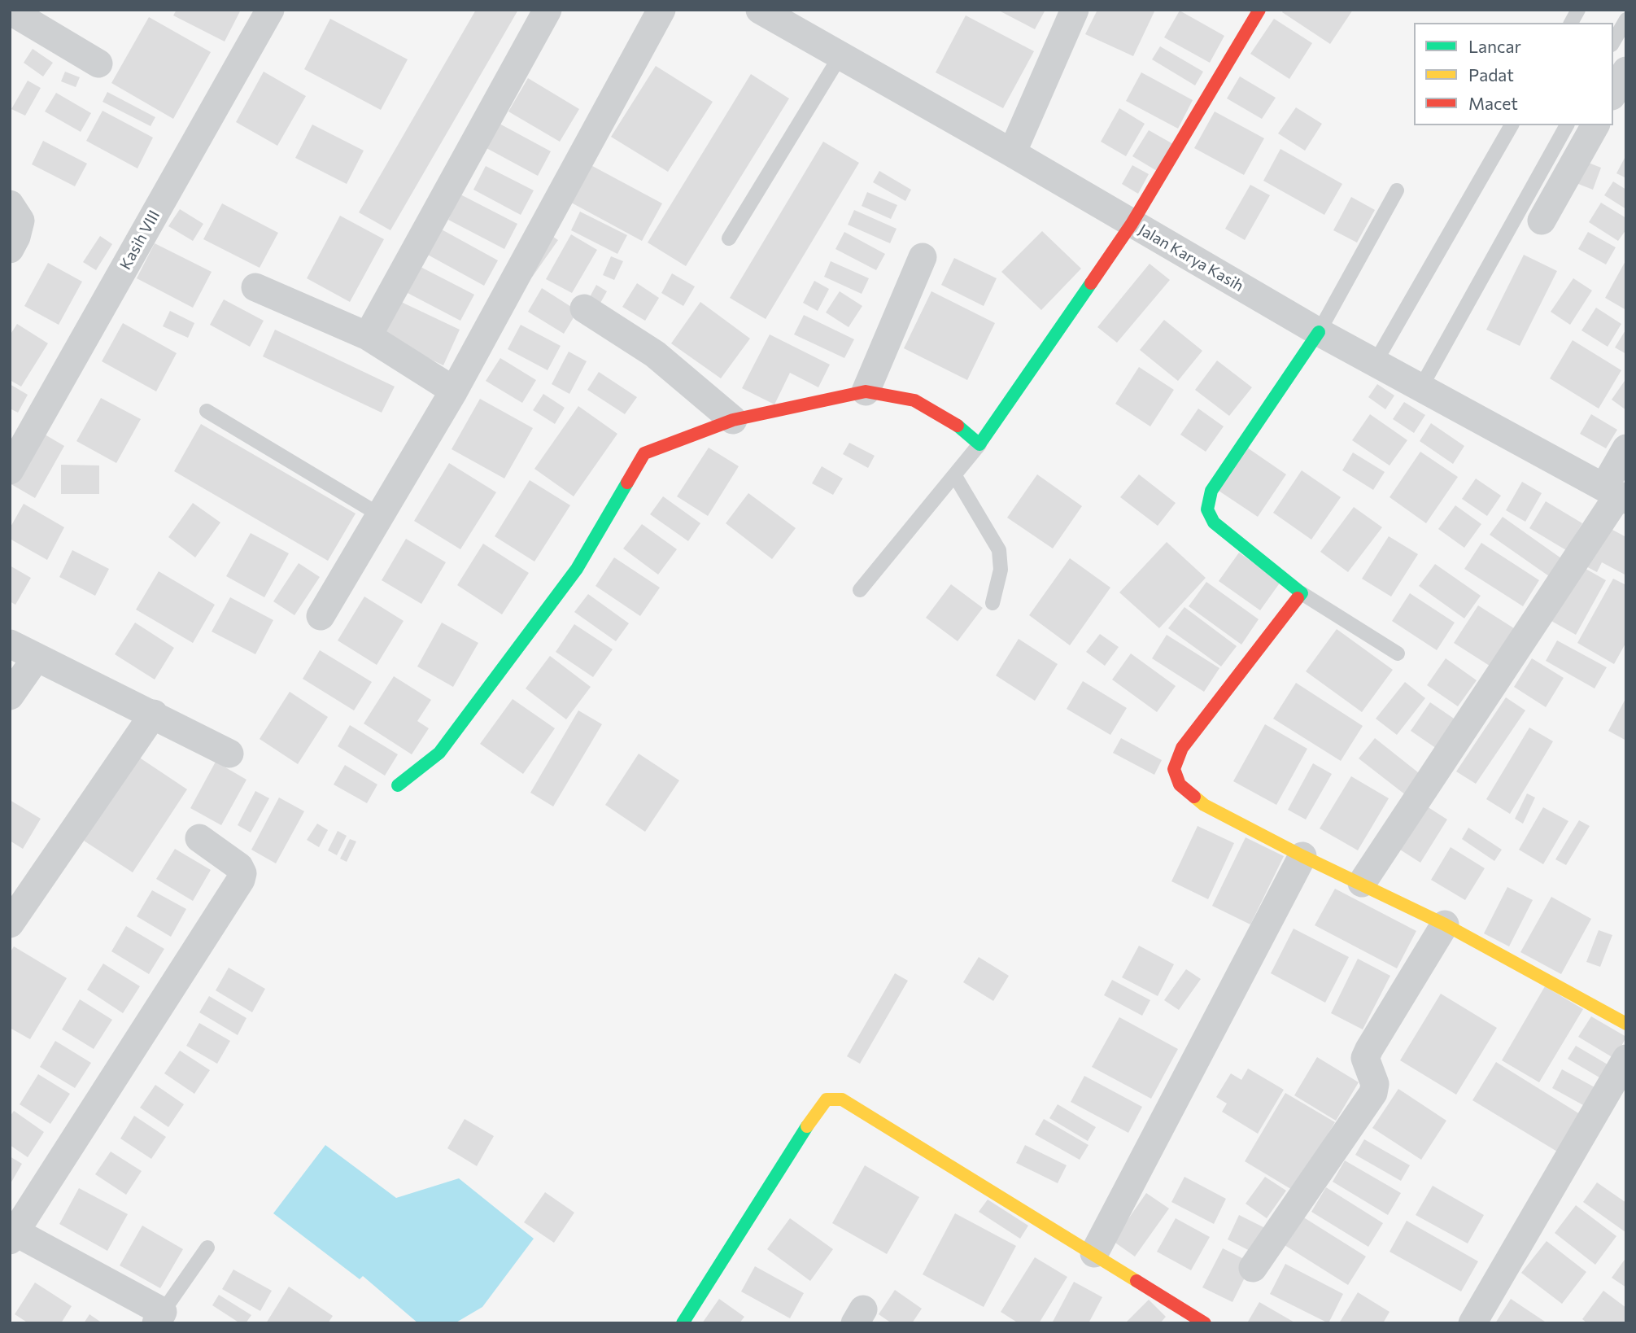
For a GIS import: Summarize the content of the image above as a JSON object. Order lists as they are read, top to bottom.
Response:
{
  "streets": {
    "street": ["Kasih VIII", "Jalan Karya Kasih"]
  },
  "legend": ["Lancar", "Padat", "Macet"]
}
